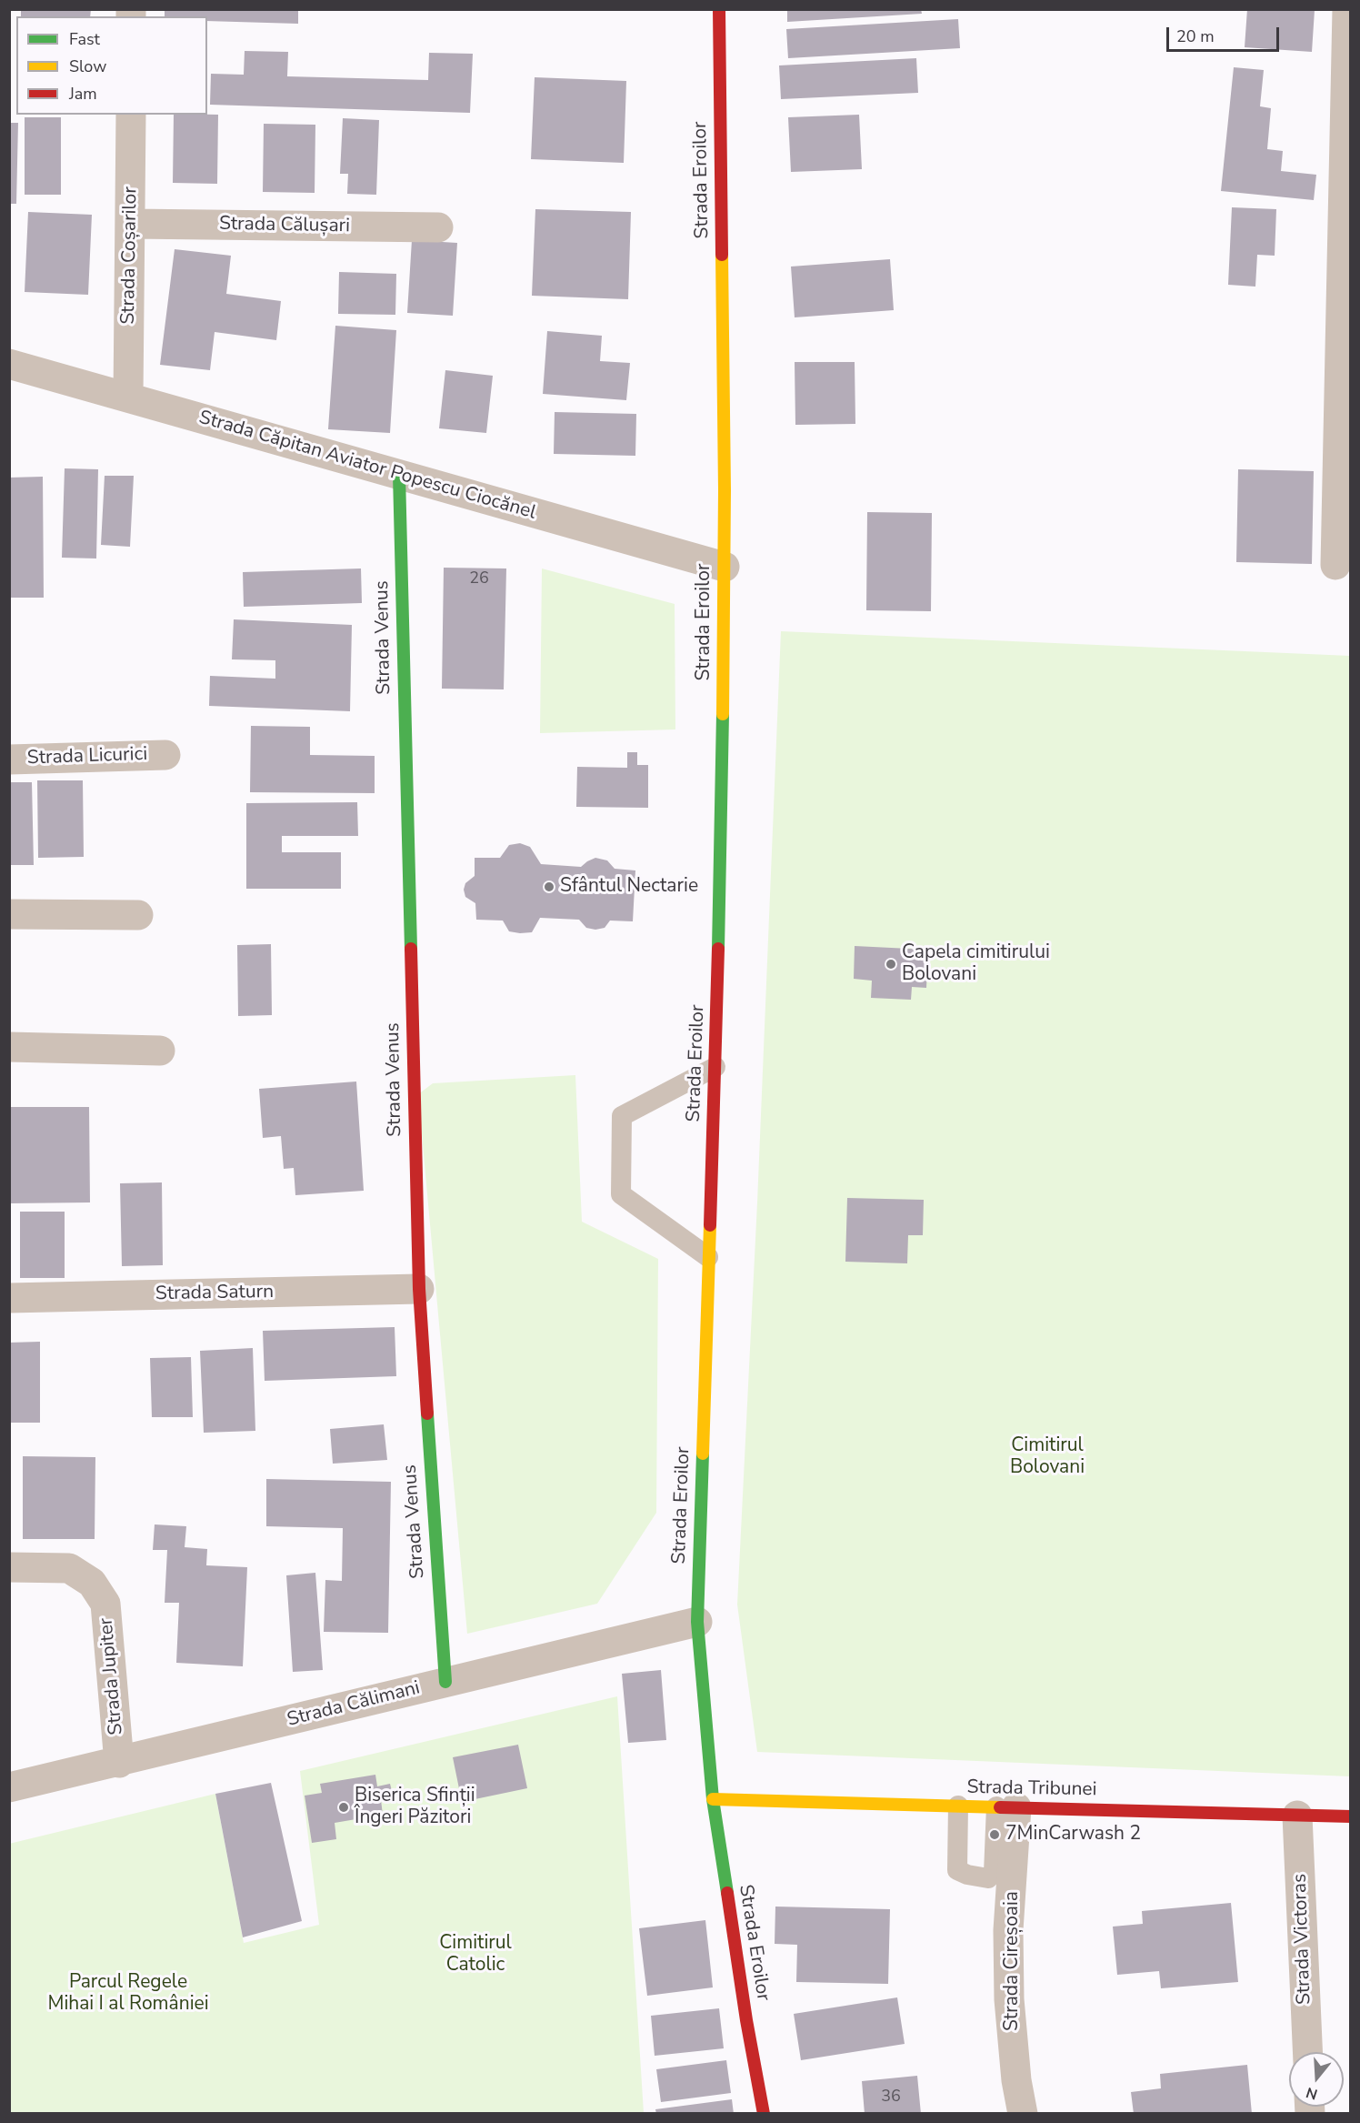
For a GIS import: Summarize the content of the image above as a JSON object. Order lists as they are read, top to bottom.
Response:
{
  "streets": {
    "street": [
      "Strada Eroilor",
      "Strada Călușari",
      "Strada Coșarilor",
      "Strada Căpitan Aviator Popescu Ciocănel",
      "Strada Venus",
      "Strada Licurici",
      "Strada Saturn",
      "Strada Jupiter",
      "Strada Călimani",
      "Strada Tribunei",
      "Strada Victoras",
      "Strada Cireșoaia"
    ]
  },
  "crossings": [
    ["Strada Eroilor", "Strada Căpitan Aviator Popescu Ciocănel"],
    ["Strada Eroilor", "Strada Călimani"],
    ["Strada Eroilor", "Strada Tribunei"],
    ["Strada Călușari", "Strada Coșarilor"],
    ["Strada Coșarilor", "Strada Căpitan Aviator Popescu Ciocănel"],
    ["Strada Căpitan Aviator Popescu Ciocănel", "Strada Venus"],
    ["Strada Venus", "Strada Saturn"],
    ["Strada Venus", "Strada Călimani"],
    ["Strada Jupiter", "Strada Călimani"],
    ["Strada Tribunei", "Strada Victoras"],
    ["Strada Tribunei", "Strada Cireșoaia"]
  ],
  "parks": ["Cimitirul Bolovani", "Cimitirul Catolic", "Parcul Regele Mihai I al României"],
  "places": [
    "Sfântul Nectarie",
    "Capela cimitirului Bolovani",
    "Biserica Sfinții Îngeri Păzitori",
    "7MinCarwash 2"
  ],
  "house_numbers": ["26", "36"],
  "legend": ["Fast", "Slow", "Jam"],
  "scale_bar": "20 m",
  "north": "bottom"
}
